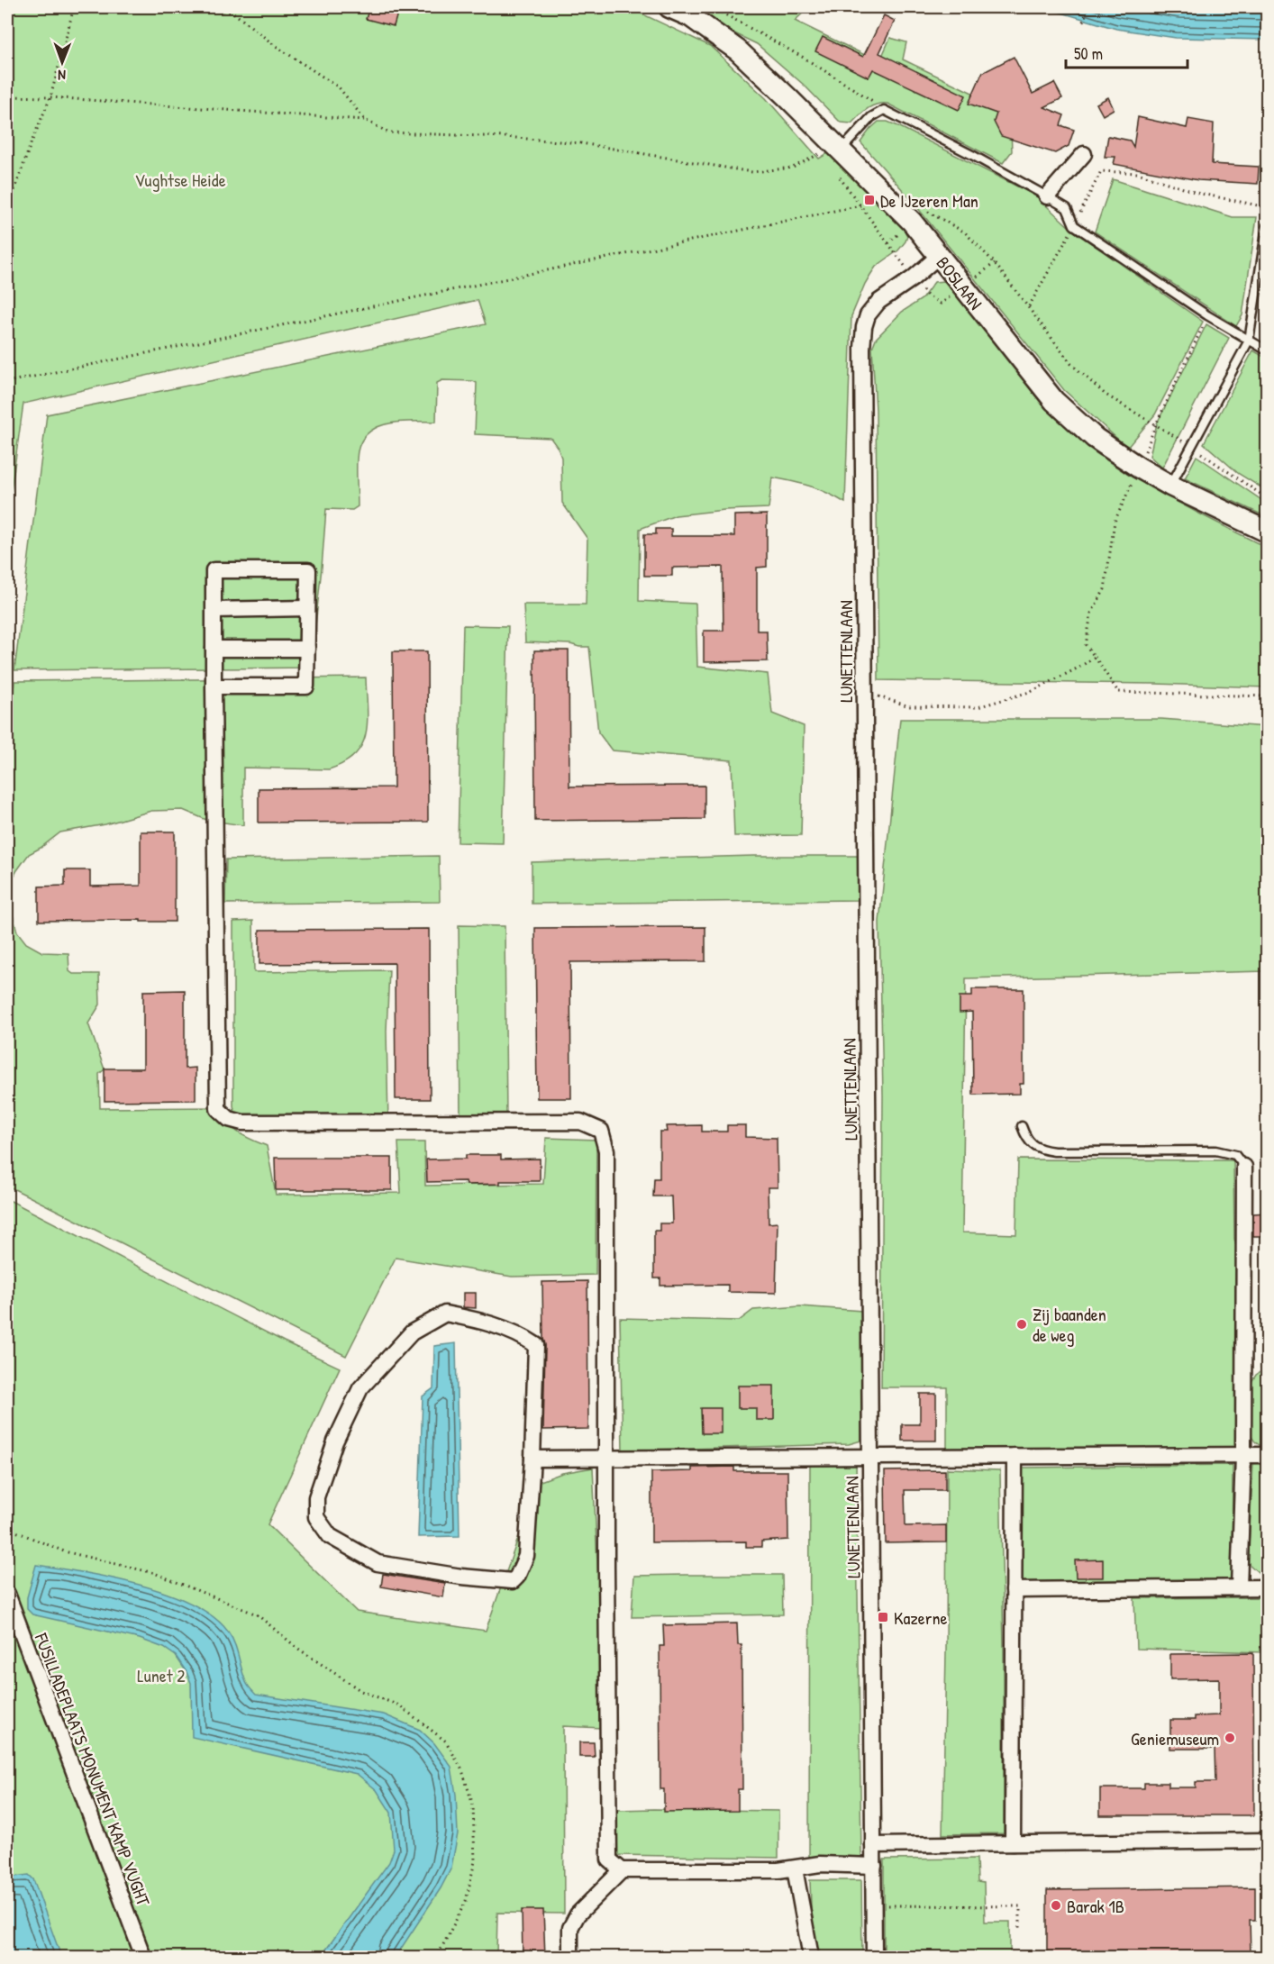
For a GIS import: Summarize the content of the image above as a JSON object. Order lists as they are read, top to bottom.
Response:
{
  "streets": {
    "main road": ["BOSLAAN"],
    "street": ["LUNETTENLAAN", "FUSILLADEPLAATS MONUMENT KAMP VUGHT"]
  },
  "crossings": [
    ["BOSLAAN", "LUNETTENLAAN"]
  ],
  "parks": ["Vughtse Heide", "Lunet 2"],
  "places": {
    "transit": ["De IJzeren Man", "Kazerne"],
    "other": ["Zij baanden de weg", "Geniemuseum", "Barak 1B"]
  },
  "scale_bar": "50 m",
  "north": "bottom"
}
